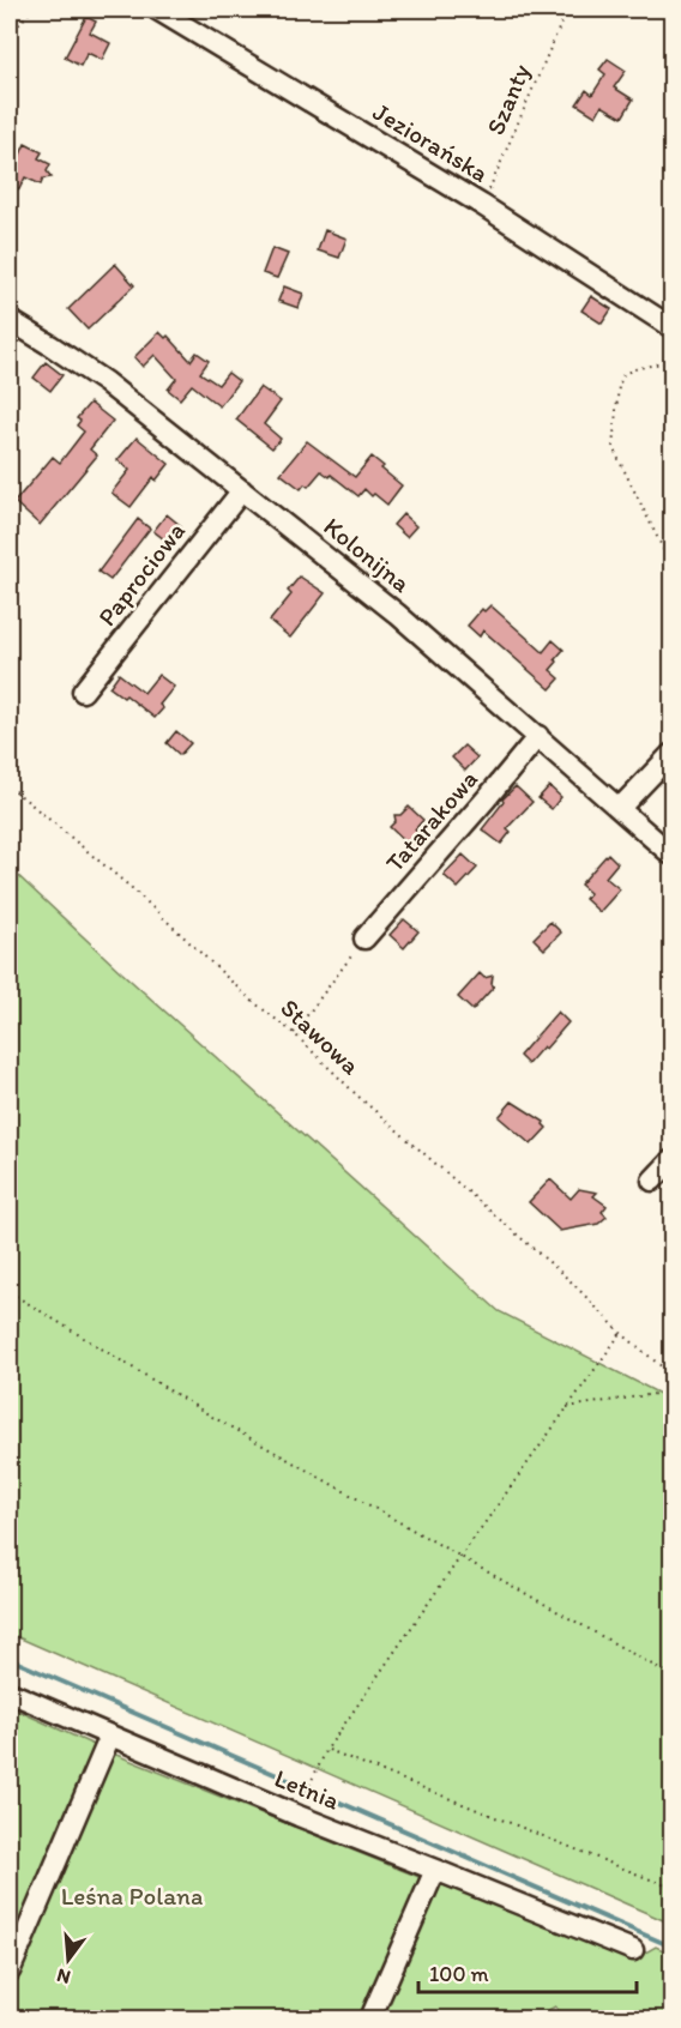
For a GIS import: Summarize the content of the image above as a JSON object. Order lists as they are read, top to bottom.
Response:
{
  "streets": {
    "street": [
      "Jeziorańska",
      "Kolonijna",
      "Paprociowa",
      "Tatarakowa",
      "Letnia"
    ],
    "path": ["Szanty", "Stawowa"]
  },
  "crossings": [
    ["Szanty", "Jeziorańska"],
    ["Kolonijna", "Paprociowa"],
    ["Kolonijna", "Tatarakowa"]
  ],
  "parks": ["Leśna Polana"],
  "scale_bar": "100 m",
  "north": "bottom"
}
